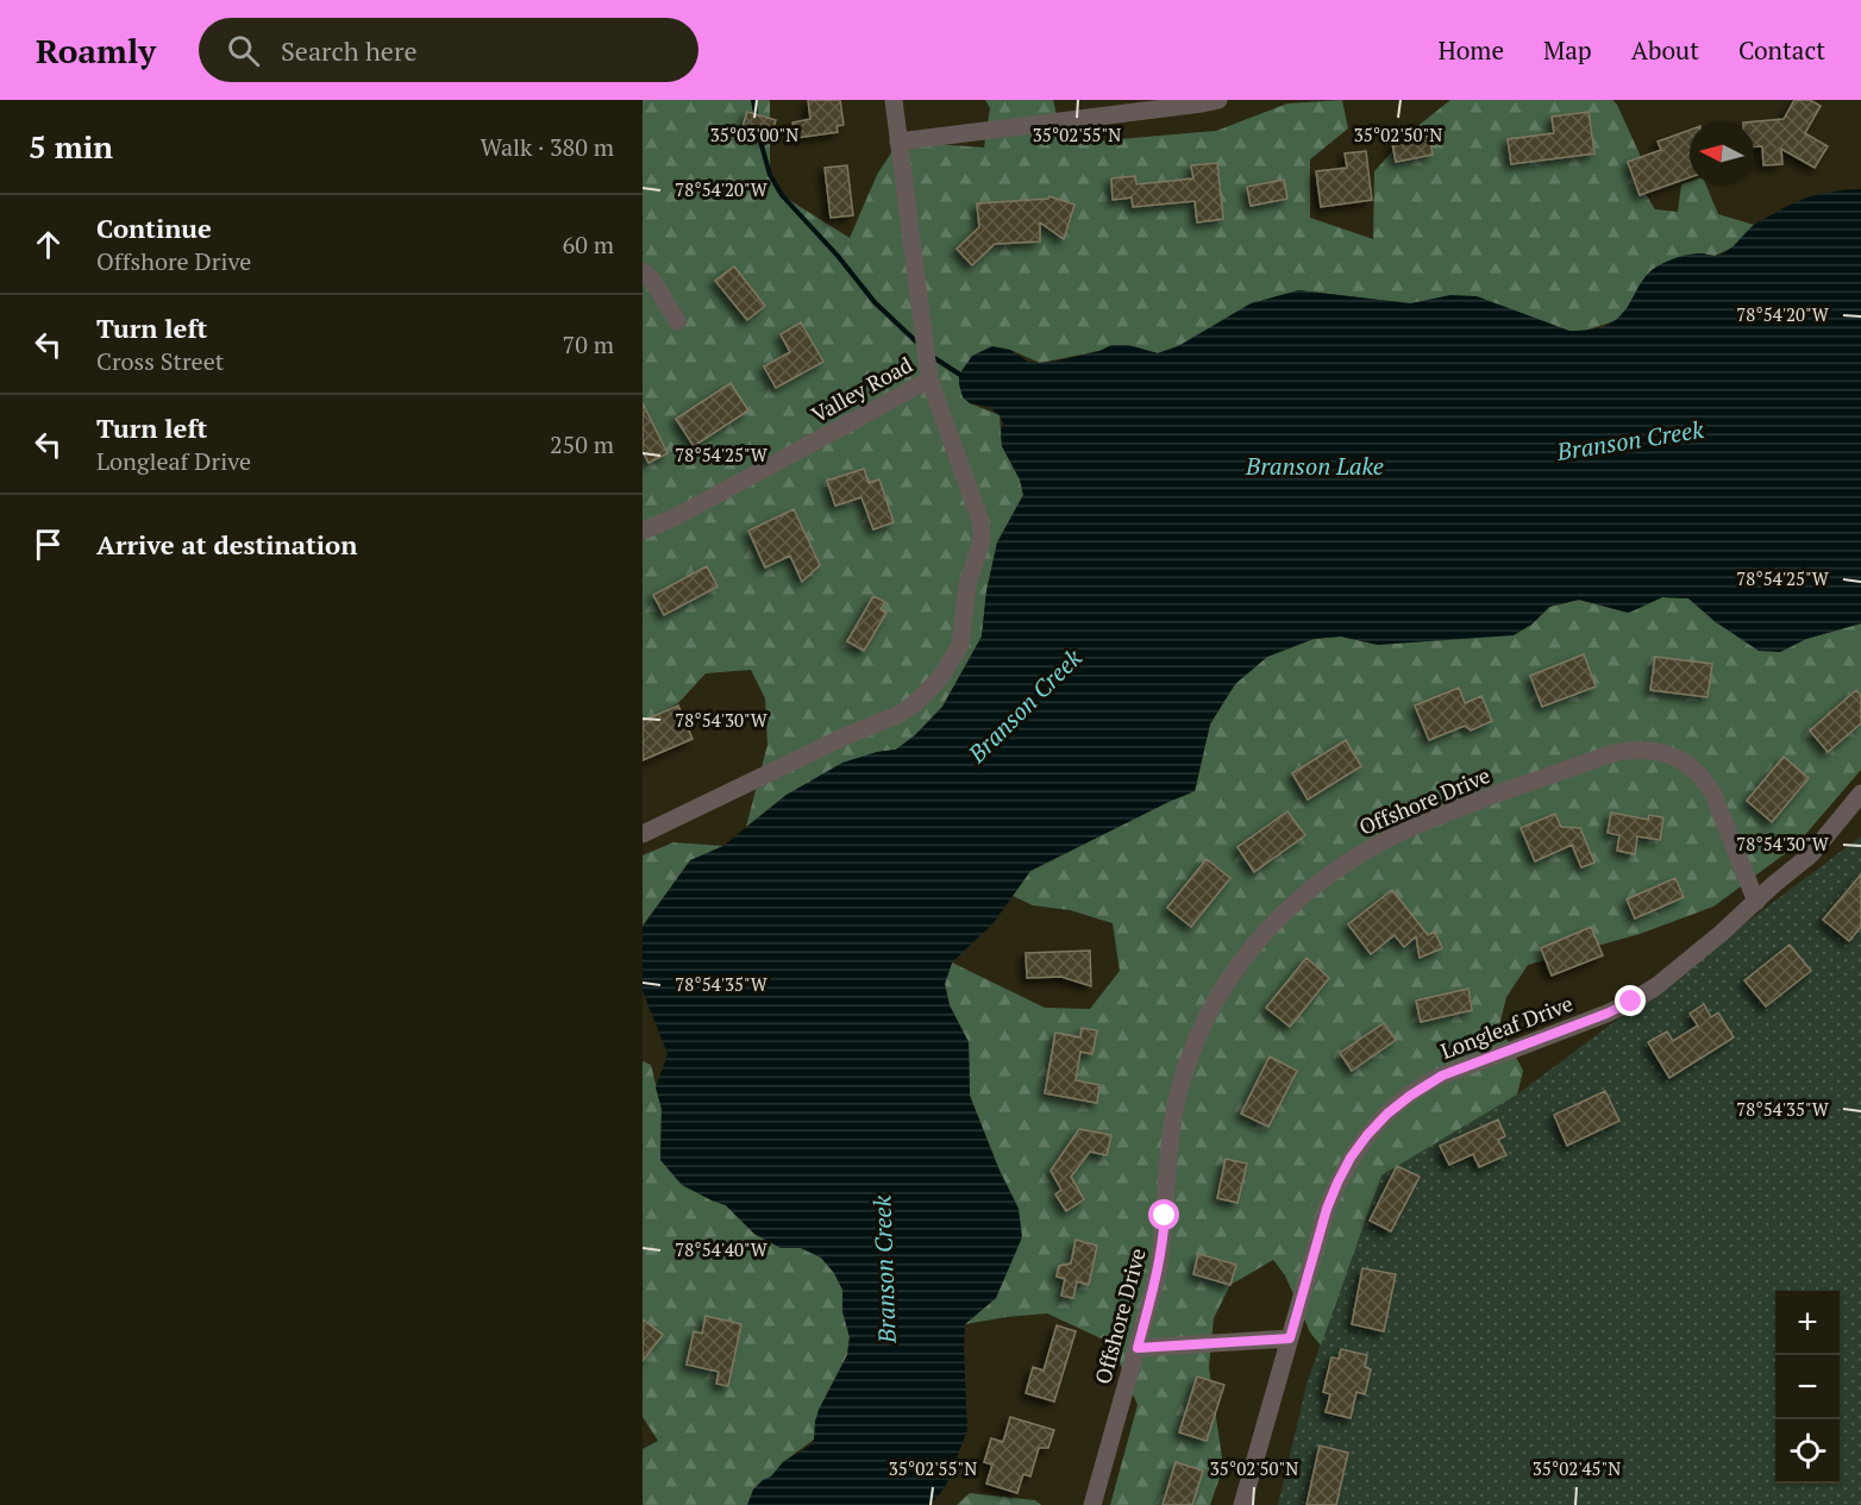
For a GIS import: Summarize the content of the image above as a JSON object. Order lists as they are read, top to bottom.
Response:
{
  "streets": {
    "street": ["Valley Road", "Offshore Drive", "Longleaf Drive"]
  },
  "crossings": [
    ["Offshore Drive", "Longleaf Drive"]
  ],
  "water": ["Branson Creek", "Branson Lake"],
  "north": "left",
  "page": {
    "header": "Roamly",
    "search": "Search here",
    "nav": [
      "Home",
      "Map",
      "About",
      "Contact"
    ],
    "heading": ["5 min", "Walk · 380 m"],
    "list": [
      ["Continue", "Offshore Drive", "60 m"],
      ["Turn left", "Cross Street", "70 m"],
      ["Turn left", "Longleaf Drive", "250 m"],
      "Arrive at destination"
    ],
    "map_buttons": ["+", "−"]
  },
  "coordinates": [
    "35°03'00\"N",
    "35°02'55\"N",
    "35°02'50\"N",
    "78°54'20\"W",
    "78°54'25\"W",
    "78°54'30\"W",
    "78°54'35\"W",
    "78°54'40\"W",
    "35°02'45\"N"
  ]
}
